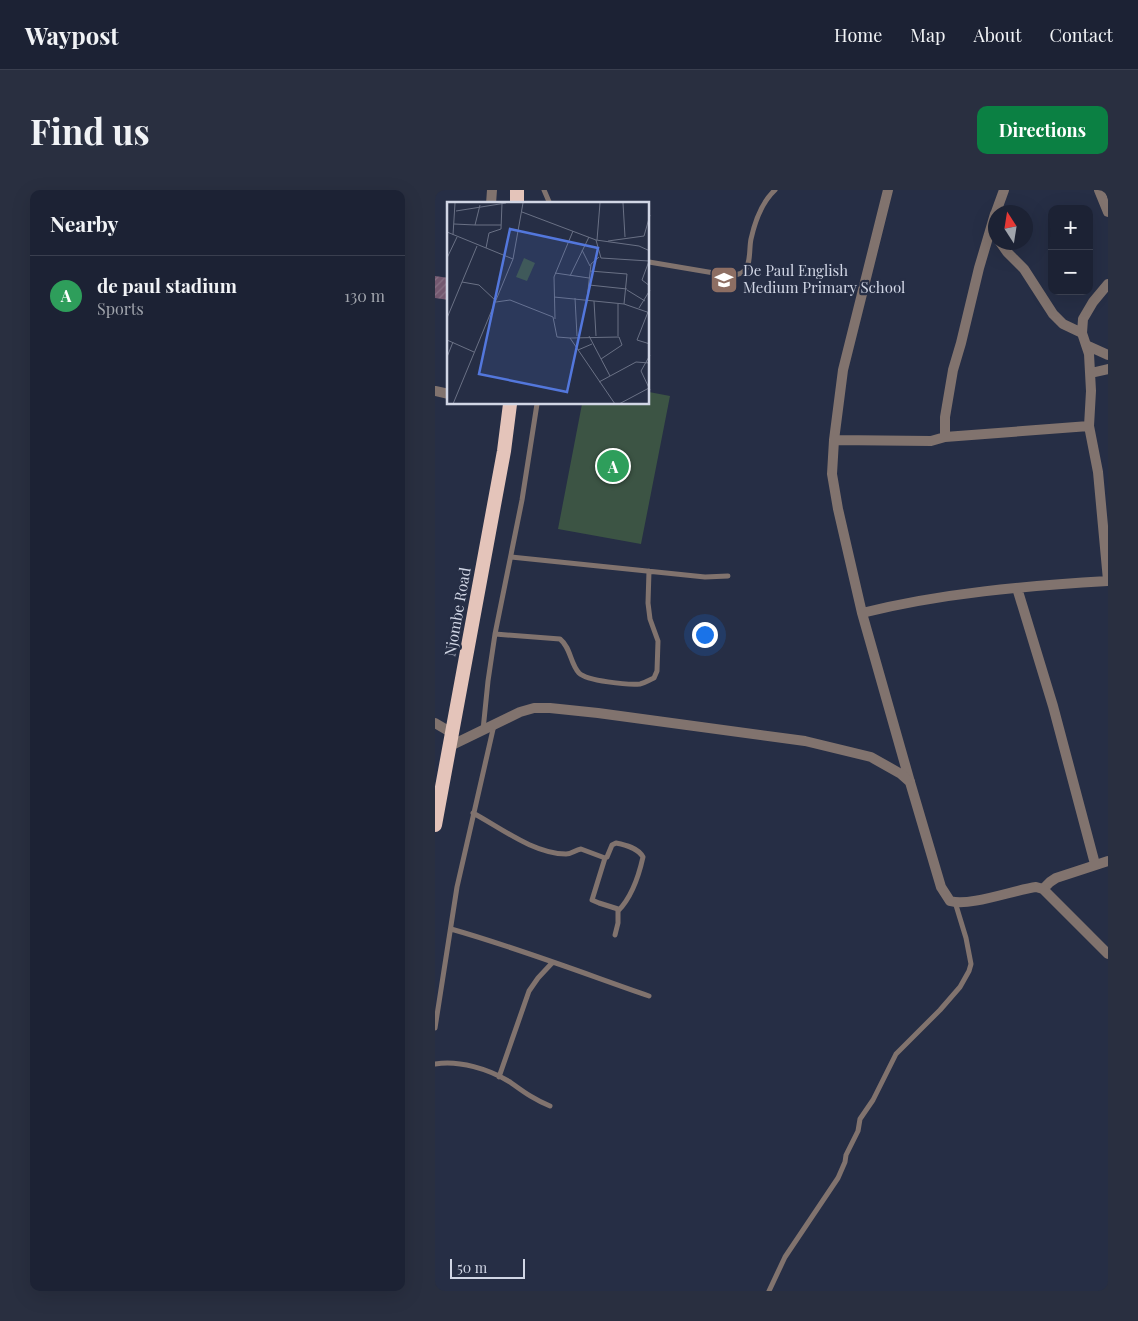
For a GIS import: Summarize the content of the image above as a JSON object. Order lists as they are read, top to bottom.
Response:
{
  "streets": {
    "highway": ["Njombe Road"]
  },
  "places": {
    "school or university": ["De Paul English Medium Primary School"]
  },
  "scale_bar": "50 m",
  "north": "top",
  "page": {
    "header": "Waypost",
    "nav": [
      "Home",
      "Map",
      "About",
      "Contact"
    ],
    "buttons": "Directions",
    "title": "Find us",
    "heading": "Nearby",
    "map_buttons": ["+", "−"],
    "list": [
      {
        "mark": "A",
        "name": "de paul stadium",
        "note": "Sports",
        "value": "130 m"
      }
    ],
    "pins": "A",
    "scale": "50 m"
  }
}
